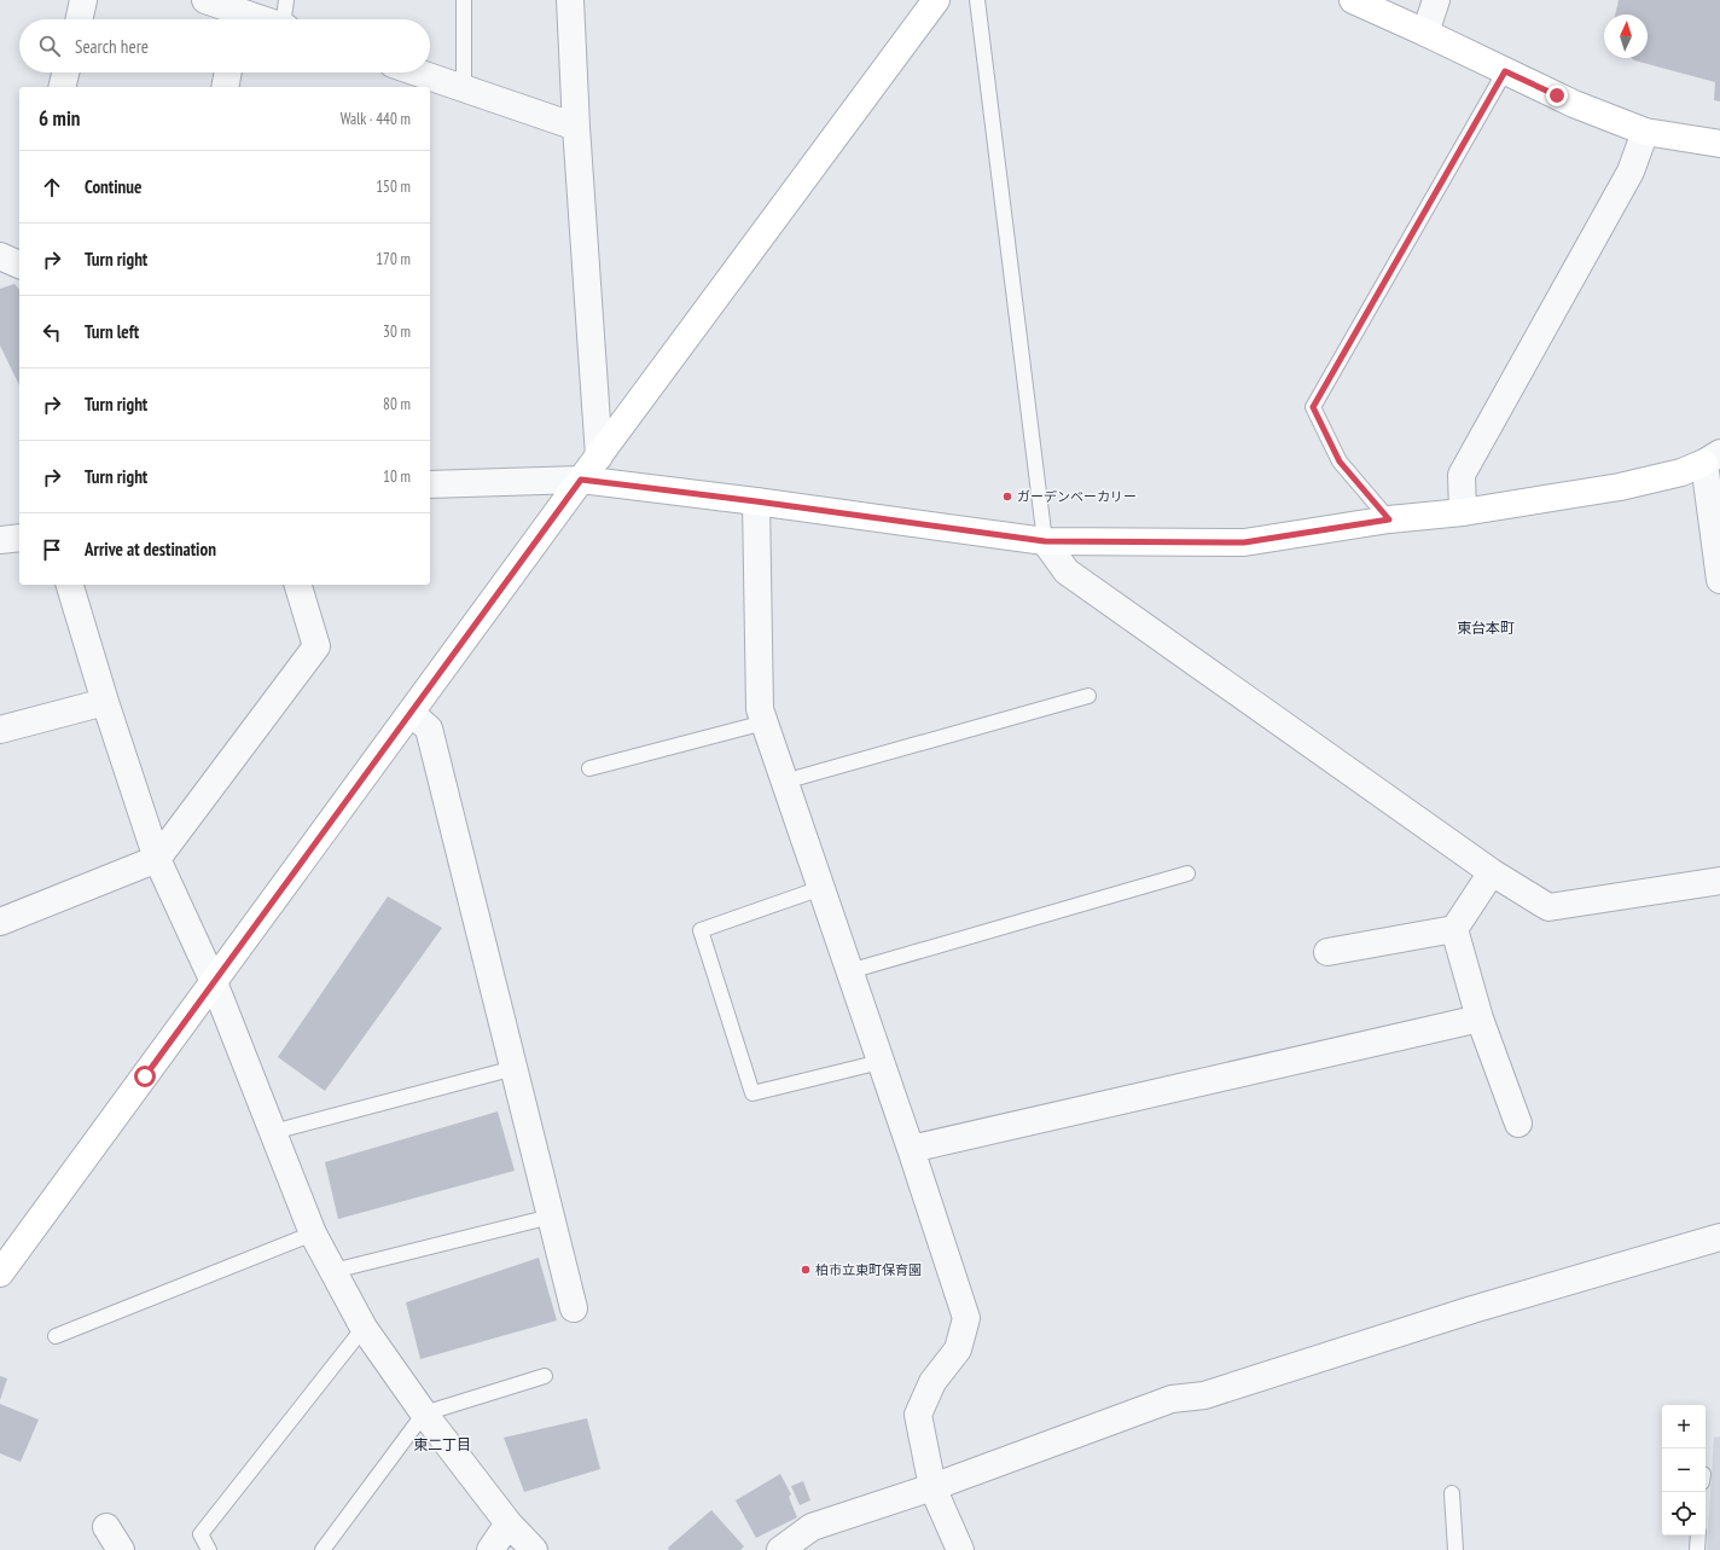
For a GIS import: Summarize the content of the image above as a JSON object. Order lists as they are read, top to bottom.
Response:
{
  "districts": ["東台本町", "東二丁目"],
  "places": ["ガーデンベーカリー", "柏市立東町保育園"],
  "north": "top",
  "page": {
    "search": "Search here",
    "heading": ["6 min", "Walk · 440 m"],
    "list": [
      ["Continue", "150 m"],
      ["Turn right", "170 m"],
      ["Turn left", "30 m"],
      ["Turn right", "80 m"],
      ["Turn right", "10 m"],
      "Arrive at destination"
    ],
    "map_buttons": ["+", "−"]
  }
}
